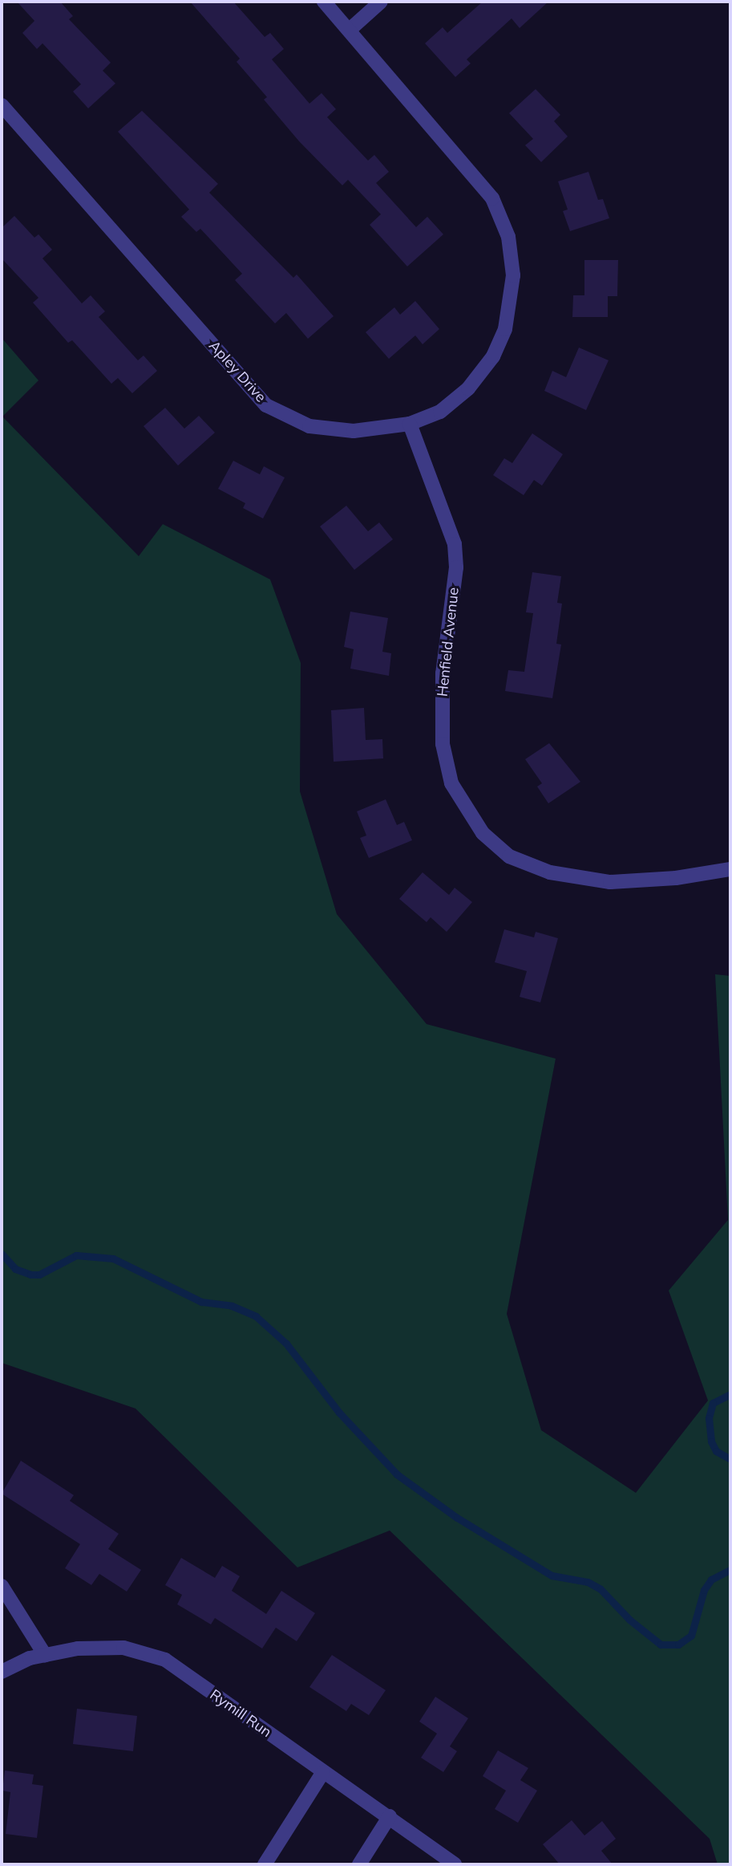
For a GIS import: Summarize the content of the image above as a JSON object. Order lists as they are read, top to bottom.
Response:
{
  "streets": {
    "street": ["Apley Drive", "Henfield Avenue", "Rymill Run"]
  },
  "crossings": [
    ["Apley Drive", "Henfield Avenue"]
  ]
}
